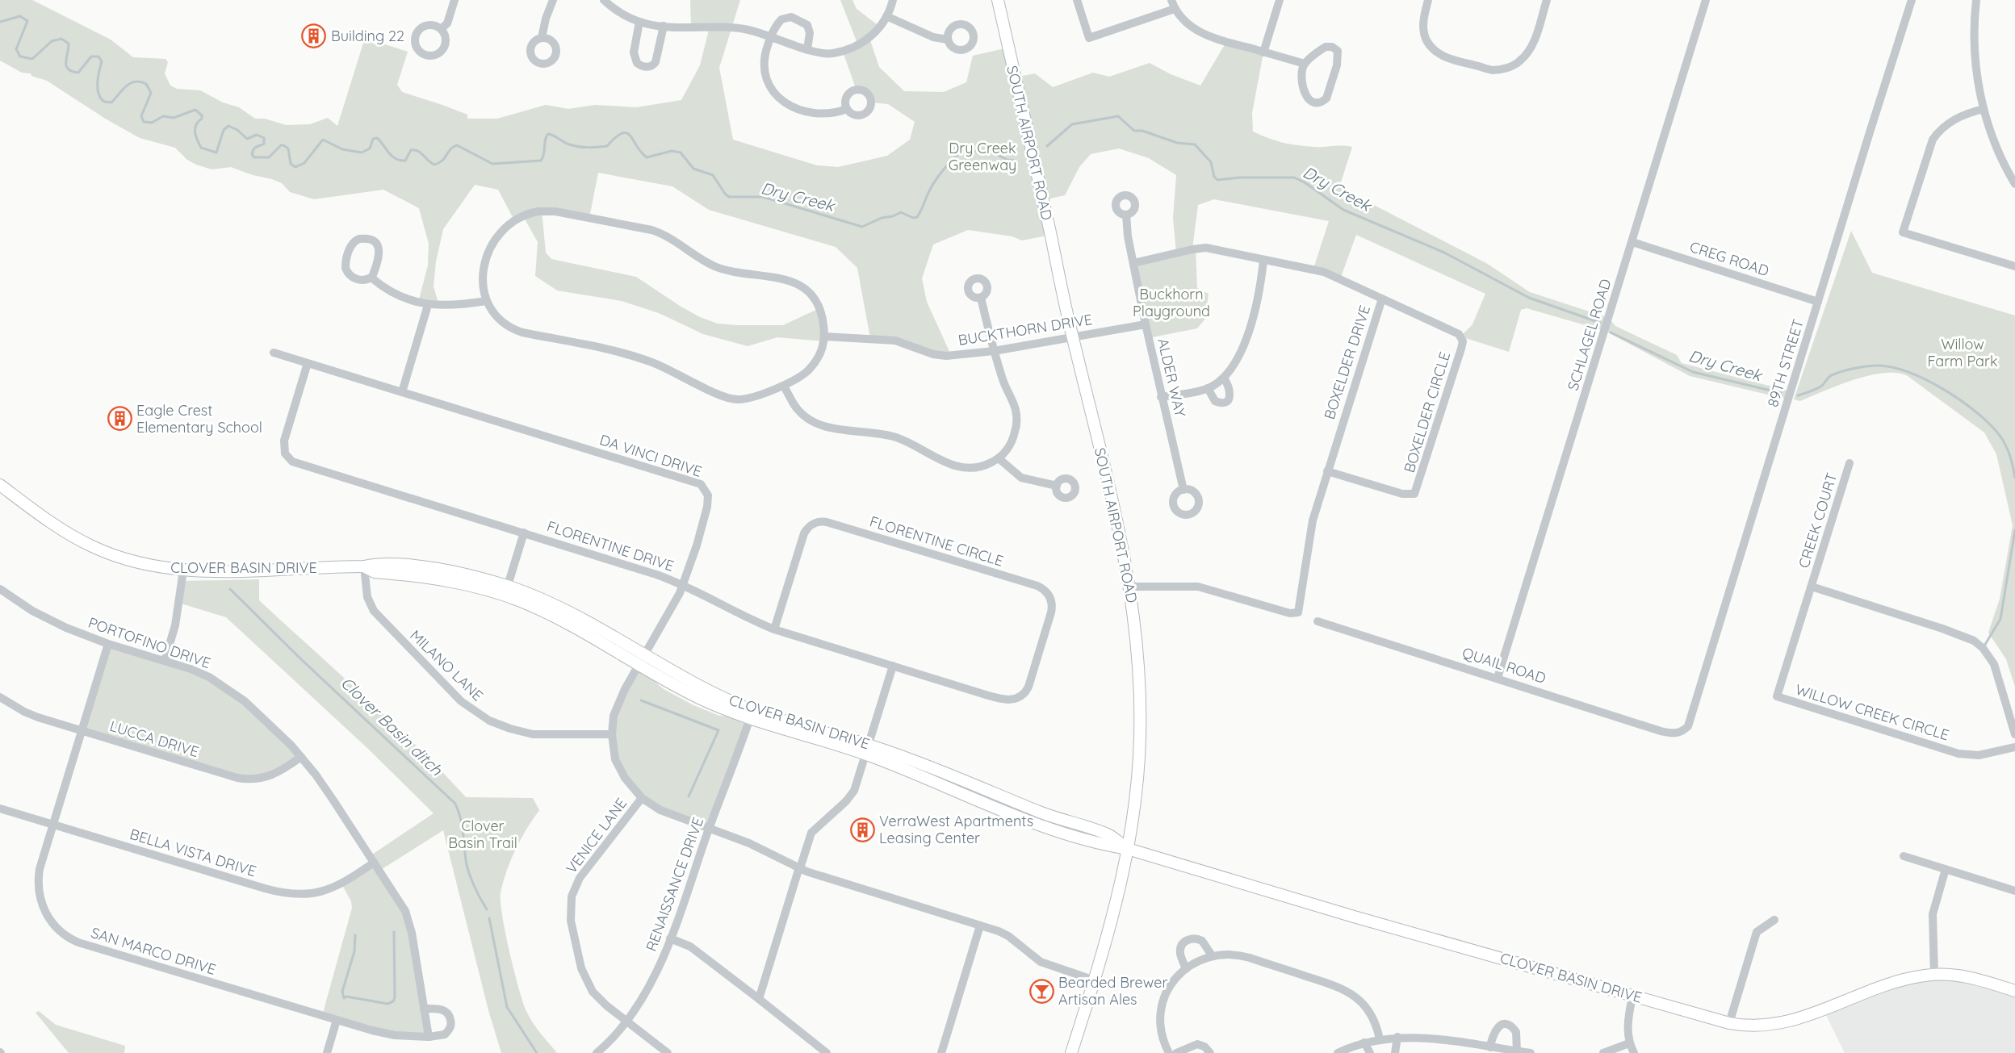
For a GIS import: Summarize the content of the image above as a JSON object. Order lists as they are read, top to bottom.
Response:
{
  "streets": {
    "street": [
      "SOUTH AIRPORT ROAD",
      "CREG ROAD",
      "BUCKTHORN DRIVE",
      "SCHLAGEL ROAD",
      "BOXELDER DRIVE",
      "89TH STREET",
      "ALDER WAY",
      "BOXELDER CIRCLE",
      "DA VINCI DRIVE",
      "CREEK COURT",
      "FLORENTINE CIRCLE",
      "FLORENTINE DRIVE",
      "CLOVER BASIN DRIVE",
      "PORTOFINO DRIVE",
      "MILANO LANE",
      "QUAIL ROAD",
      "WILLOW CREEK CIRCLE",
      "LUCCA DRIVE",
      "VENICE LANE",
      "BELLA VISTA DRIVE",
      "RENAISSANCE DRIVE",
      "SAN MARCO DRIVE"
    ]
  },
  "crossings": [
    ["SOUTH AIRPORT ROAD", "BUCKTHORN DRIVE"],
    ["SOUTH AIRPORT ROAD", "BOXELDER DRIVE"],
    ["SOUTH AIRPORT ROAD", "DA VINCI DRIVE"],
    ["SOUTH AIRPORT ROAD", "CLOVER BASIN DRIVE"],
    ["CREG ROAD", "SCHLAGEL ROAD"],
    ["CREG ROAD", "89TH STREET"],
    ["BUCKTHORN DRIVE", "ALDER WAY"],
    ["SCHLAGEL ROAD", "QUAIL ROAD"],
    ["BOXELDER DRIVE", "ALDER WAY"],
    ["BOXELDER DRIVE", "BOXELDER CIRCLE"],
    ["89TH STREET", "QUAIL ROAD"],
    ["DA VINCI DRIVE", "FLORENTINE DRIVE"],
    ["DA VINCI DRIVE", "CLOVER BASIN DRIVE"],
    ["DA VINCI DRIVE", "MILANO LANE"],
    ["DA VINCI DRIVE", "VENICE LANE"],
    ["DA VINCI DRIVE", "RENAISSANCE DRIVE"],
    ["CREEK COURT", "WILLOW CREEK CIRCLE"],
    ["FLORENTINE CIRCLE", "FLORENTINE DRIVE"],
    ["CLOVER BASIN DRIVE", "MILANO LANE"],
    ["CLOVER BASIN DRIVE", "RENAISSANCE DRIVE"],
    ["PORTOFINO DRIVE", "LUCCA DRIVE"],
    ["PORTOFINO DRIVE", "BELLA VISTA DRIVE"],
    ["PORTOFINO DRIVE", "SAN MARCO DRIVE"],
    ["LUCCA DRIVE", "SAN MARCO DRIVE"],
    ["VENICE LANE", "RENAISSANCE DRIVE"],
    ["BELLA VISTA DRIVE", "SAN MARCO DRIVE"]
  ],
  "water": ["Dry Creek", "Clover Basin ditch"],
  "parks": [
    "Dry Creek Greenway",
    "Buckhorn Playground",
    "Willow Farm Park",
    "Clover Basin Trail"
  ],
  "places": {
    "building": ["Building 22", "Eagle Crest Elementary School", "VerraWest Apartments Leasing Center"],
    "bar": ["Bearded Brewer Artisan Ales"]
  }
}
